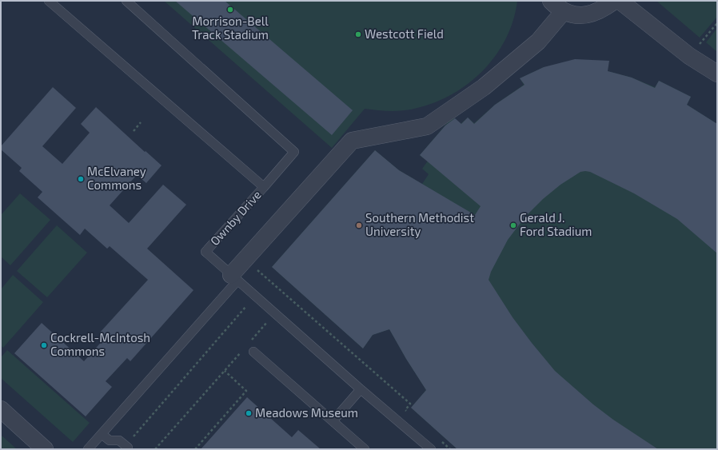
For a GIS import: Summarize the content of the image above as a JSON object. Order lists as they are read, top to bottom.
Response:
{
  "streets": {
    "lane": ["Ownby Drive"]
  },
  "places": [
    "Morrison-Bell Track Stadium",
    "Westcott Field",
    "McElvaney Commons",
    "Southern Methodist University",
    "Gerald J. Ford Stadium",
    "Cockrell-McIntosh Commons",
    "Meadows Museum"
  ]
}
